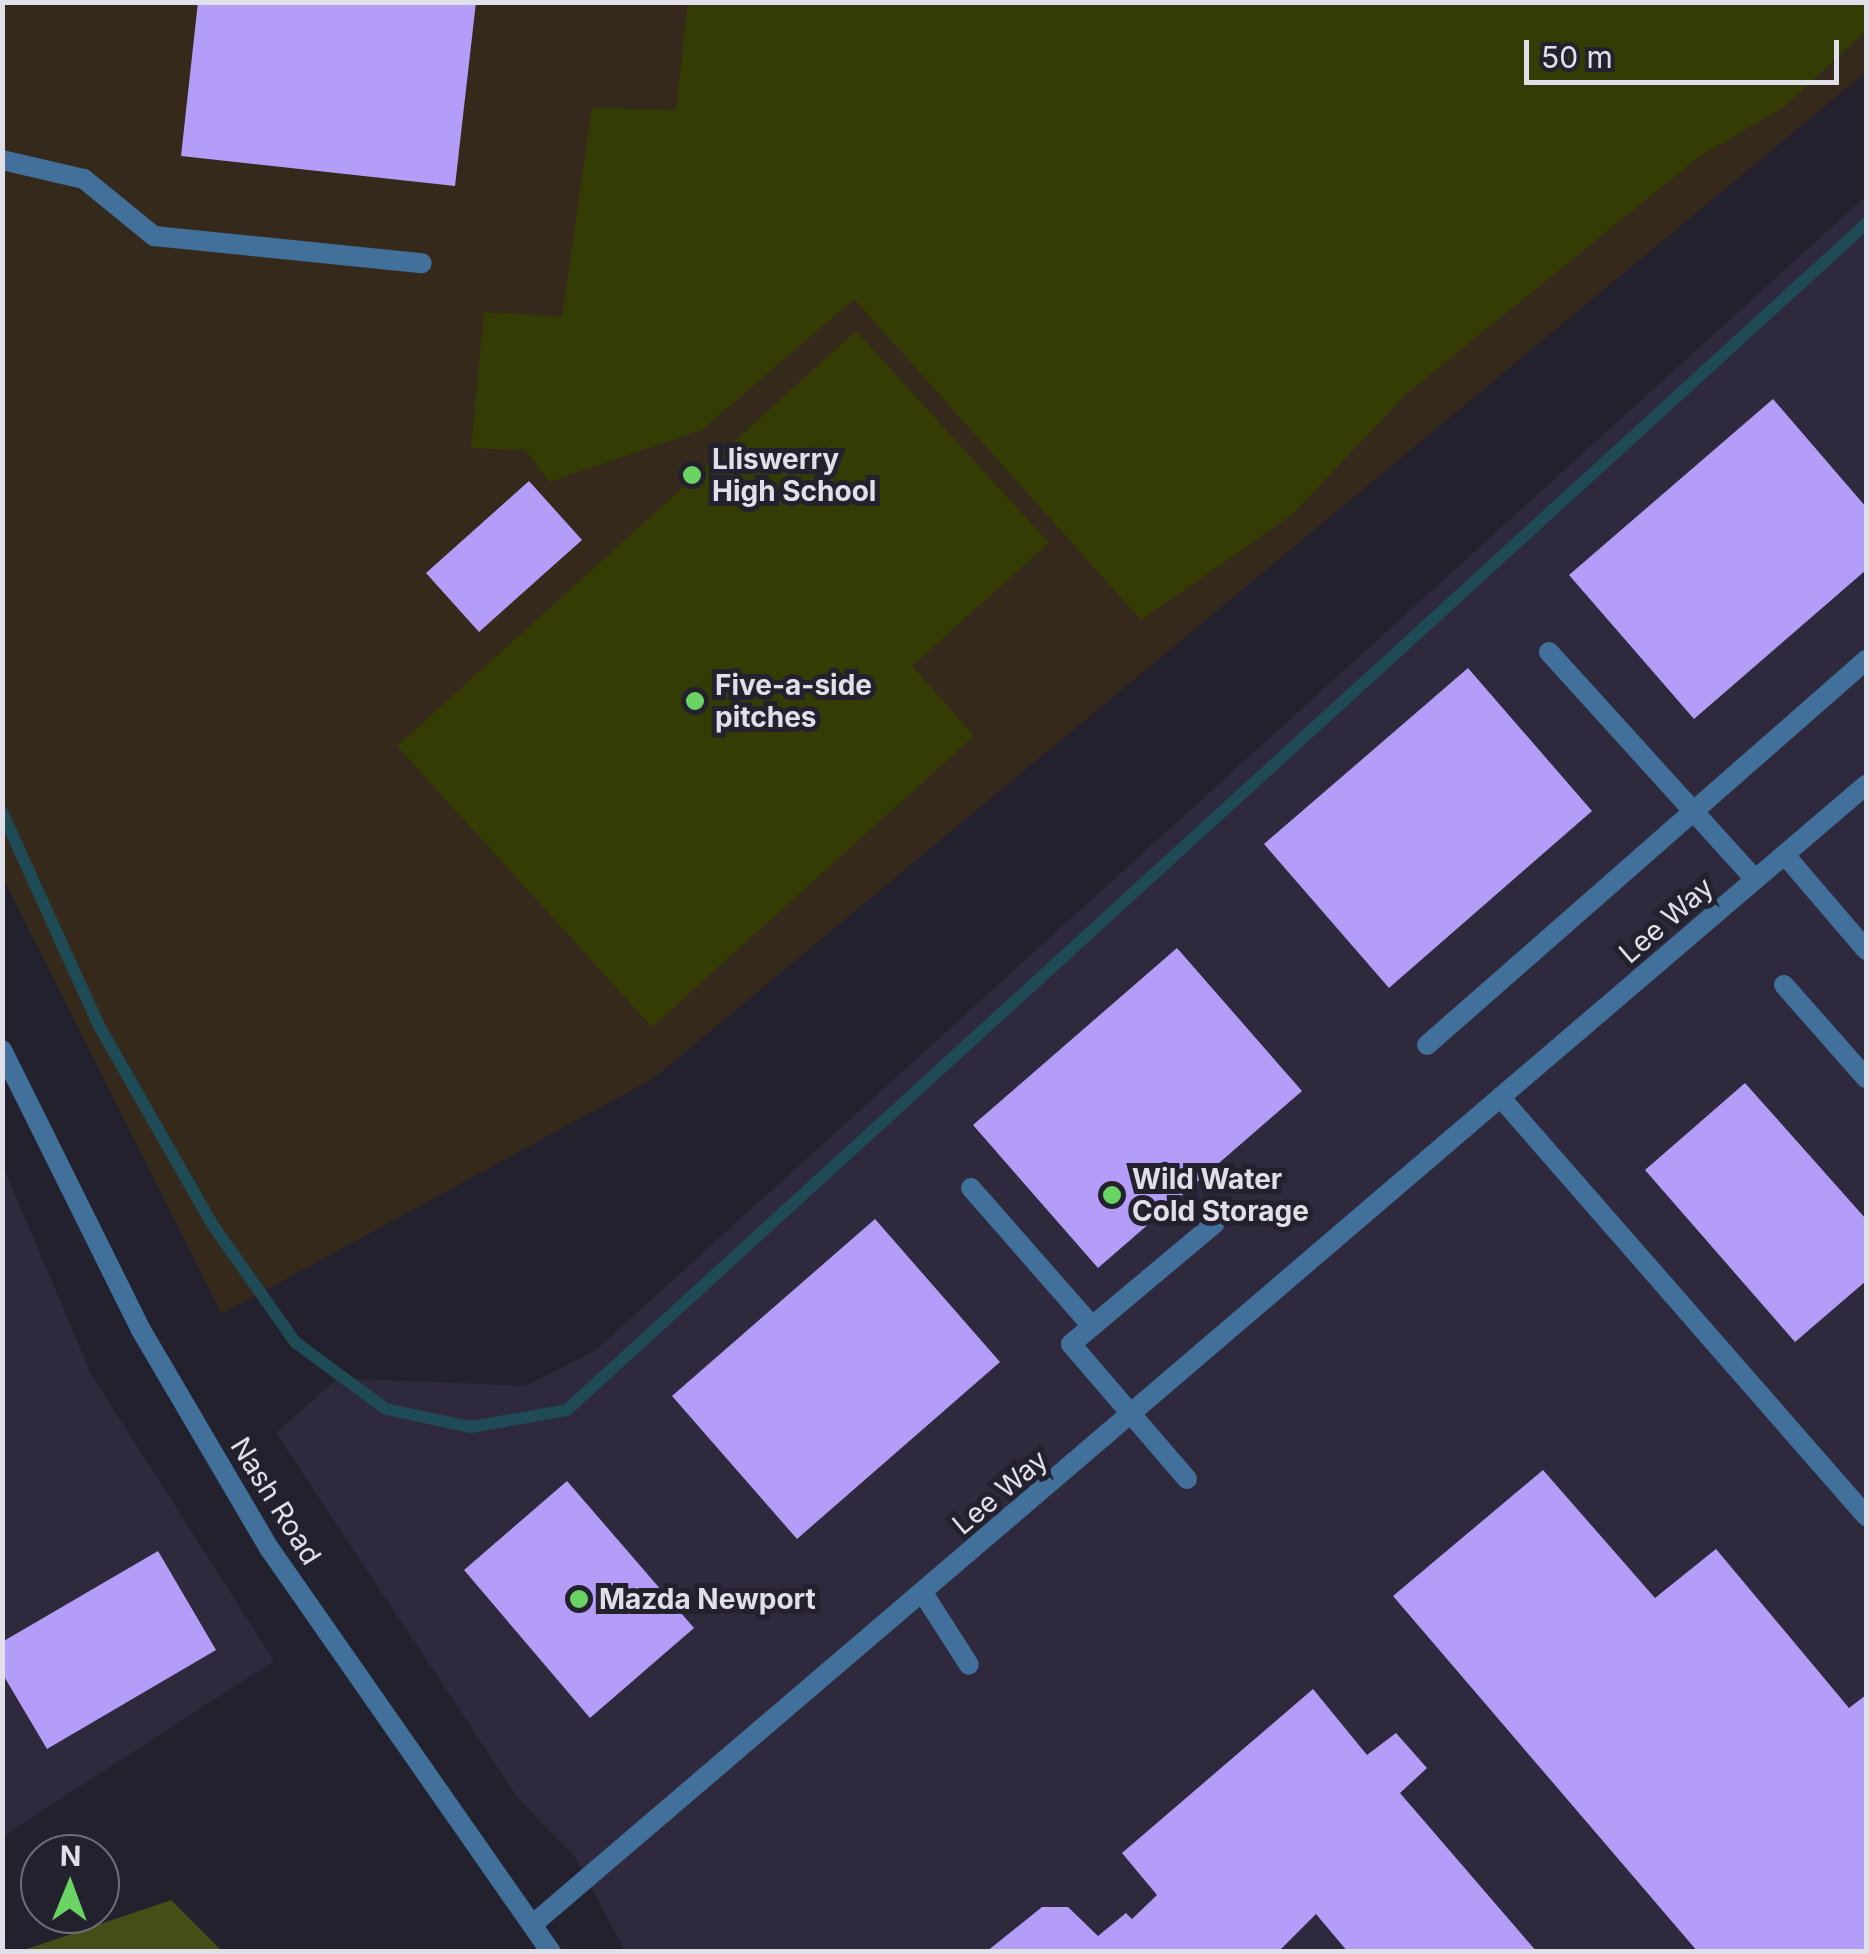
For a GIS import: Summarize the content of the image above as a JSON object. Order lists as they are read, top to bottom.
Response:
{
  "streets": {
    "street": ["Lee Way", "Nash Road"]
  },
  "crossings": [
    ["Lee Way", "Nash Road"]
  ],
  "places": [
    "Lliswerry High School",
    "Five-a-side pitches",
    "Wild Water Cold Storage",
    "Mazda Newport"
  ],
  "scale_bar": "50 m",
  "north": "top"
}
